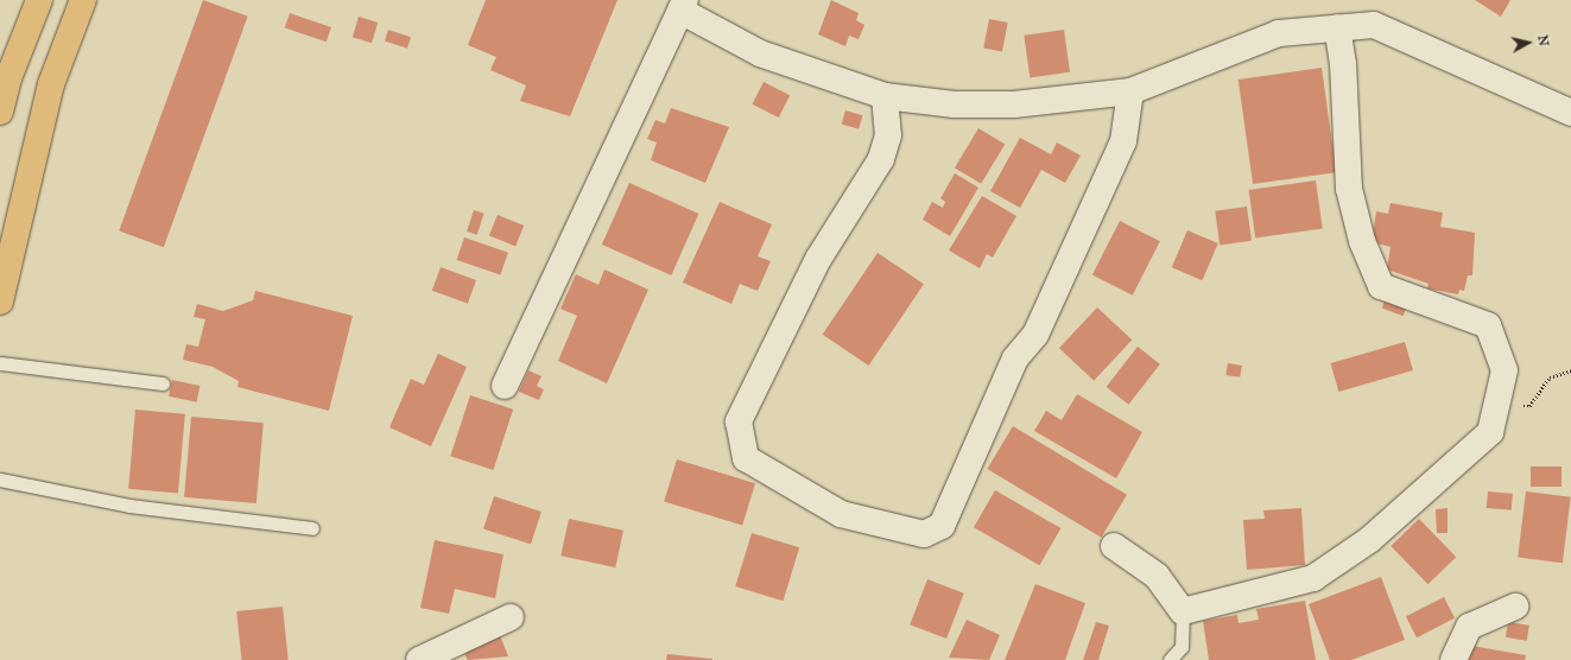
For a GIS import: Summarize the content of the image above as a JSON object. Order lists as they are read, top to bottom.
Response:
{
  "north": "right"
}
